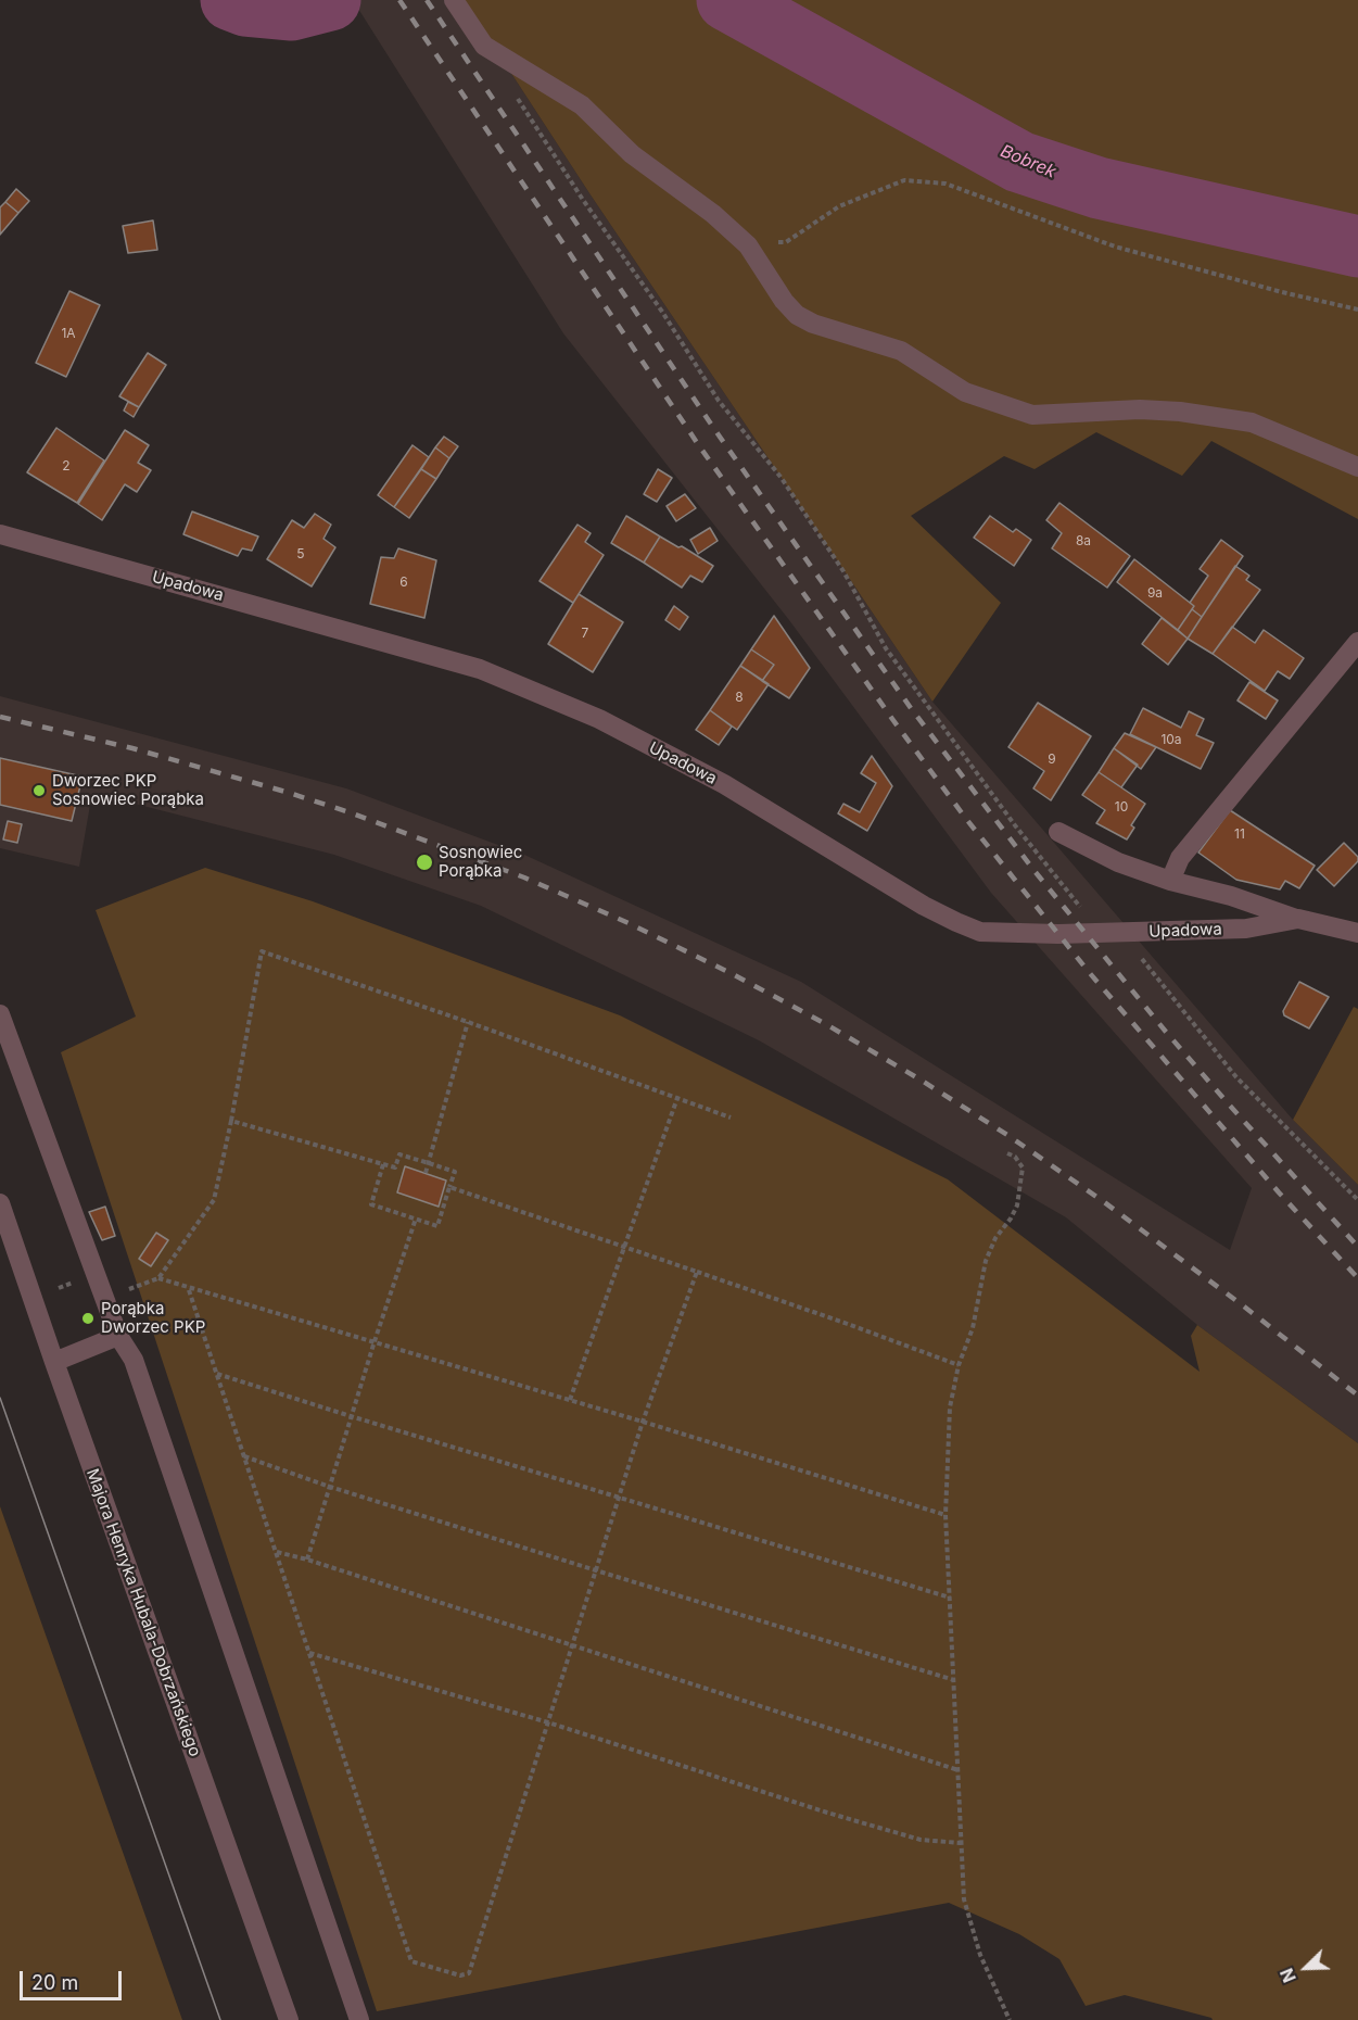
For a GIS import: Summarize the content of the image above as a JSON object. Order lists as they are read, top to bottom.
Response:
{
  "streets": {
    "street": ["Upadowa", "Majora Henryka Hubala-Dobrzańskiego"]
  },
  "water": ["Bobrek"],
  "places": ["Dworzec PKP Sosnowiec Porąbka", "Sosnowiec Porąbka", "Porąbka Dworzec PKP"],
  "house_numbers": [
    "1A",
    "2",
    "8a",
    "5",
    "6",
    "9a",
    "7",
    "8",
    "10a",
    "9",
    "10",
    "11"
  ],
  "scale_bar": "20 m",
  "north": "bottom left"
}
